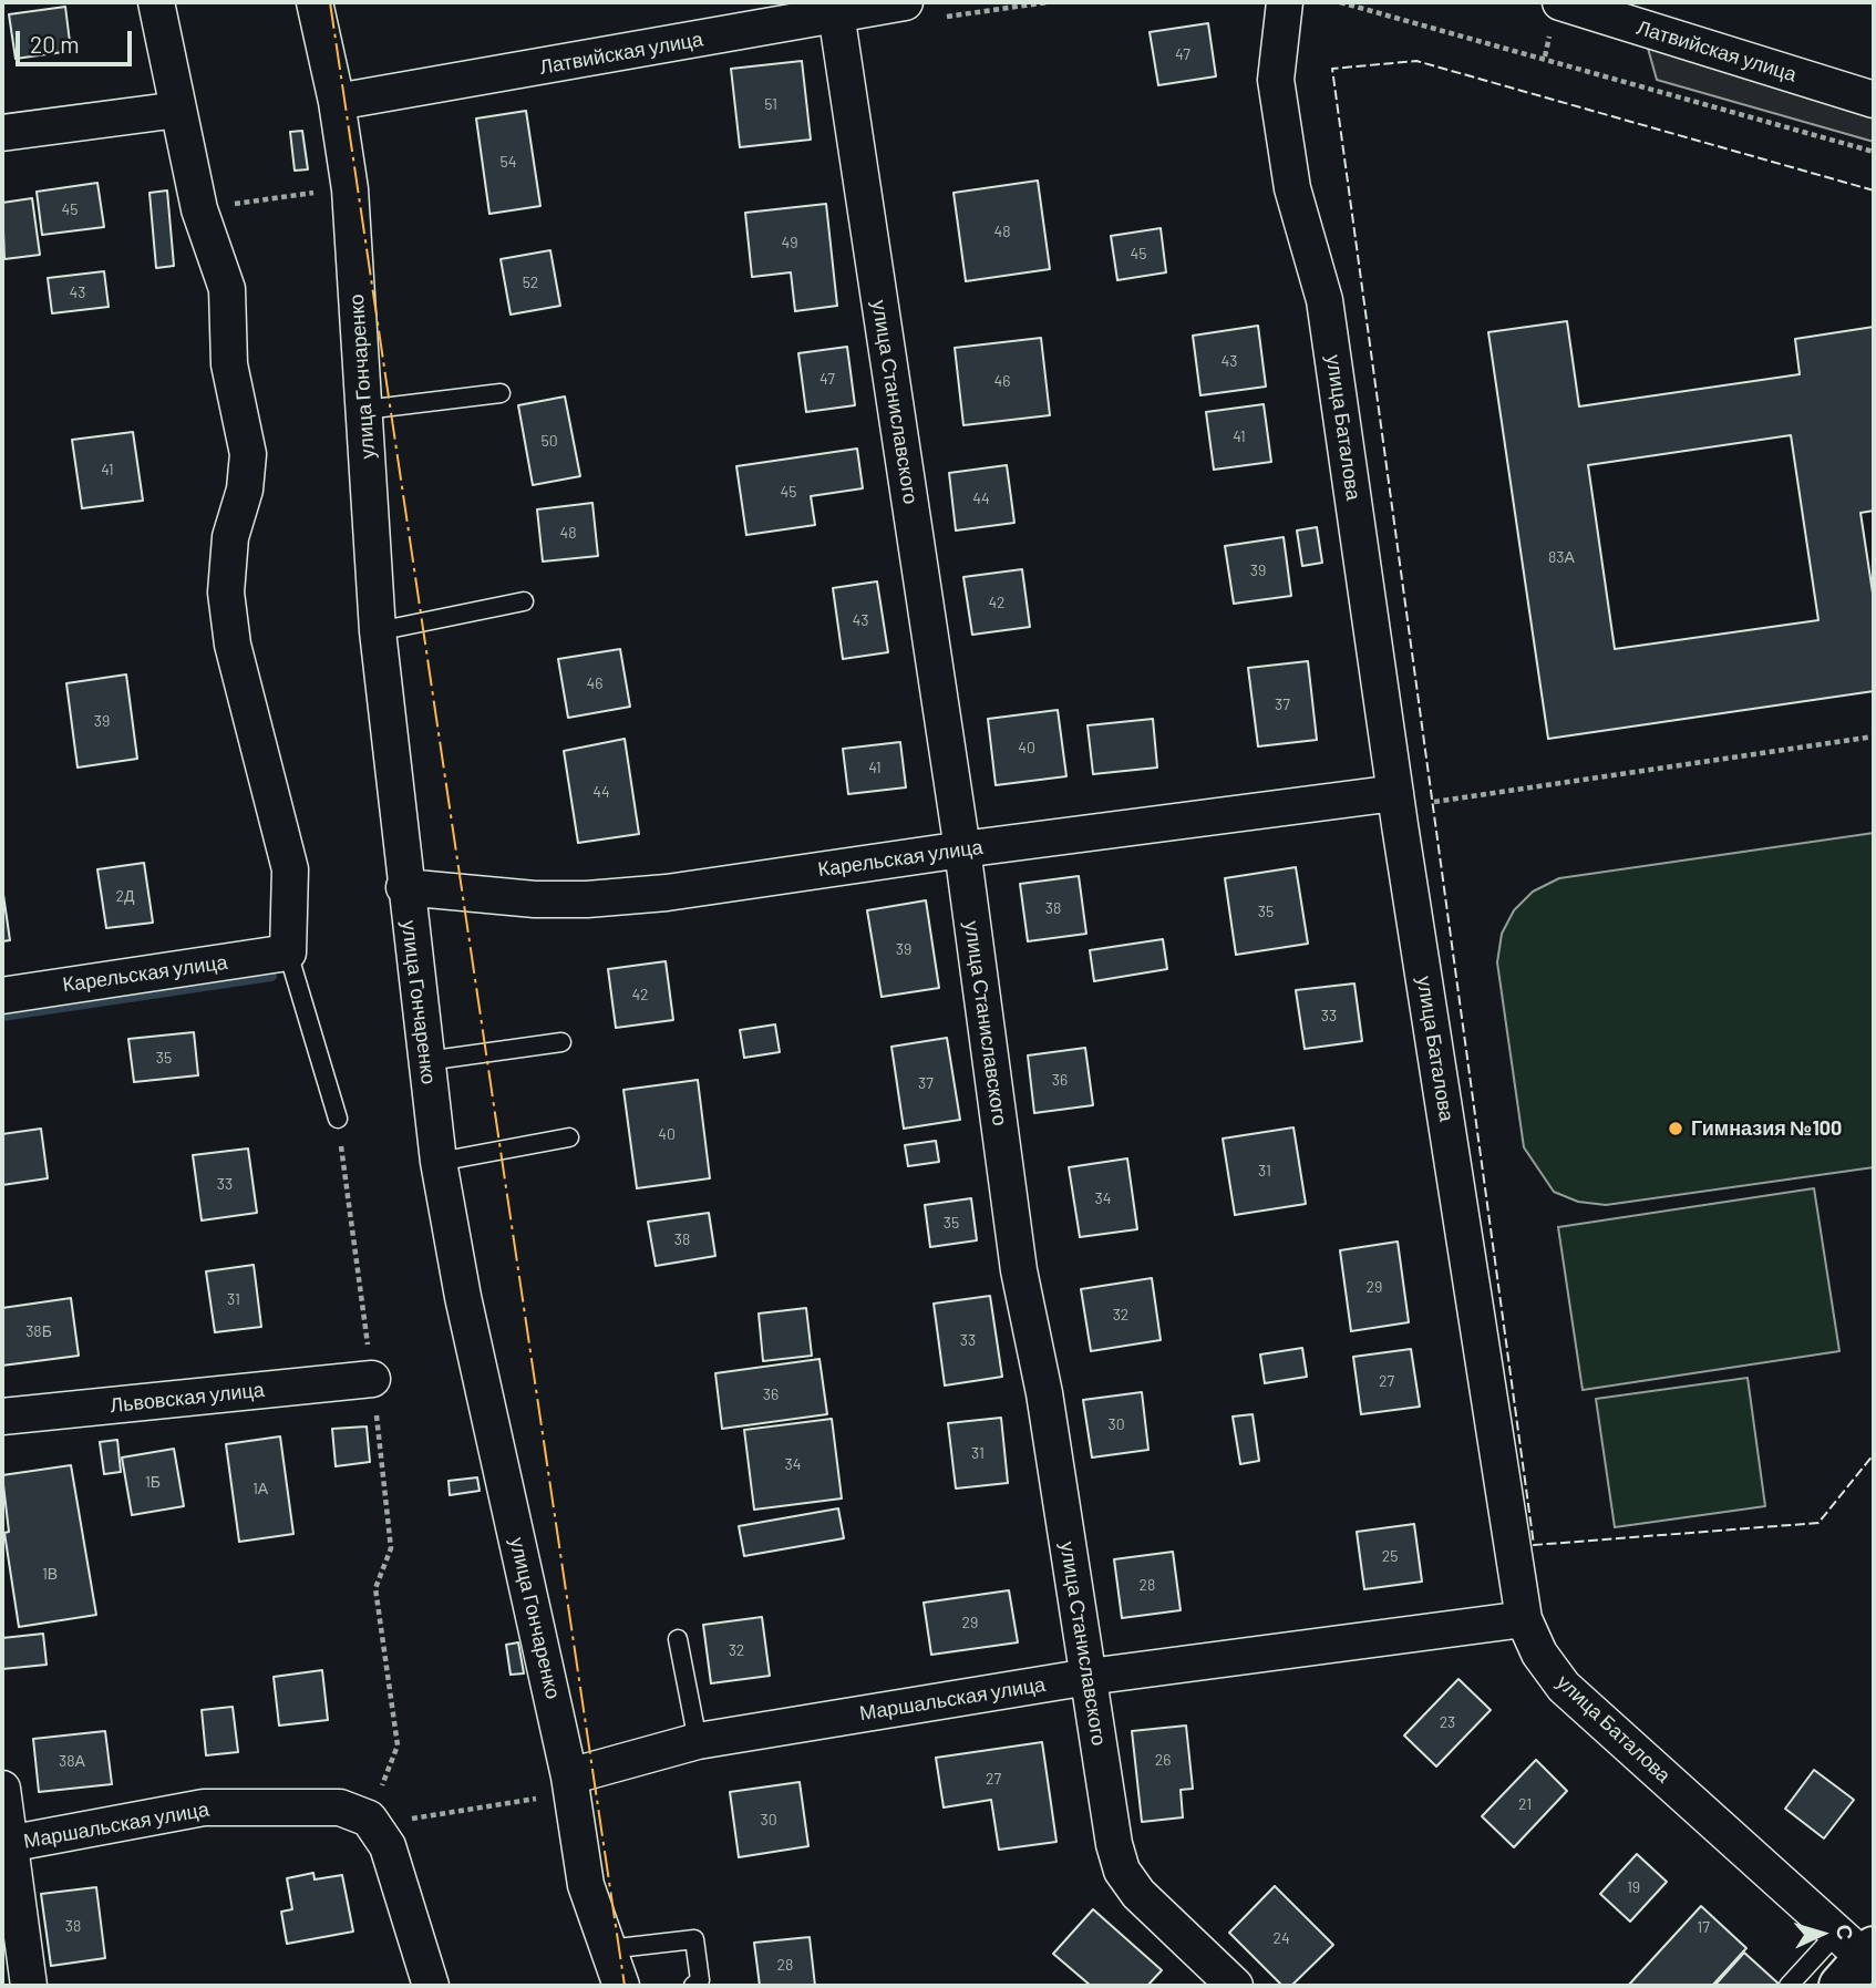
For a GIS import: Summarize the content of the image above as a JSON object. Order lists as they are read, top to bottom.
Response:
{
  "streets": {
    "street": [
      "Латвийская улица",
      "улица Гончаренко",
      "улица Станиславского",
      "улица Баталова",
      "Карельская улица",
      "Львовская улица",
      "Маршальская улица"
    ]
  },
  "crossings": [
    ["Латвийская улица", "улица Гончаренко"],
    ["Латвийская улица", "улица Станиславского"],
    ["улица Гончаренко", "Карельская улица"],
    ["улица Гончаренко", "Маршальская улица"],
    ["улица Станиславского", "Карельская улица"],
    ["улица Станиславского", "Маршальская улица"],
    ["улица Баталова", "Карельская улица"],
    ["улица Баталова", "Маршальская улица"]
  ],
  "places": ["Гимназия №100"],
  "house_numbers": [
    "47",
    "51",
    "54",
    "45",
    "48",
    "49",
    "45",
    "52",
    "43",
    "43",
    "47",
    "46",
    "41",
    "50",
    "41",
    "45",
    "44",
    "48",
    "83А",
    "39",
    "42",
    "43",
    "46",
    "37",
    "39",
    "40",
    "41",
    "44",
    "2Д",
    "38",
    "35",
    "39",
    "42",
    "33",
    "35",
    "36",
    "37",
    "40",
    "31",
    "33",
    "34",
    "35",
    "38",
    "29",
    "31",
    "32",
    "38Б",
    "33",
    "27",
    "36",
    "30",
    "31",
    "34",
    "1Б",
    "1А",
    "25",
    "1В",
    "28",
    "29",
    "32",
    "23",
    "26",
    "38А",
    "27",
    "21",
    "30",
    "19",
    "38",
    "17",
    "24",
    "28"
  ],
  "scale_bar": "20 m",
  "north": "right"
}
